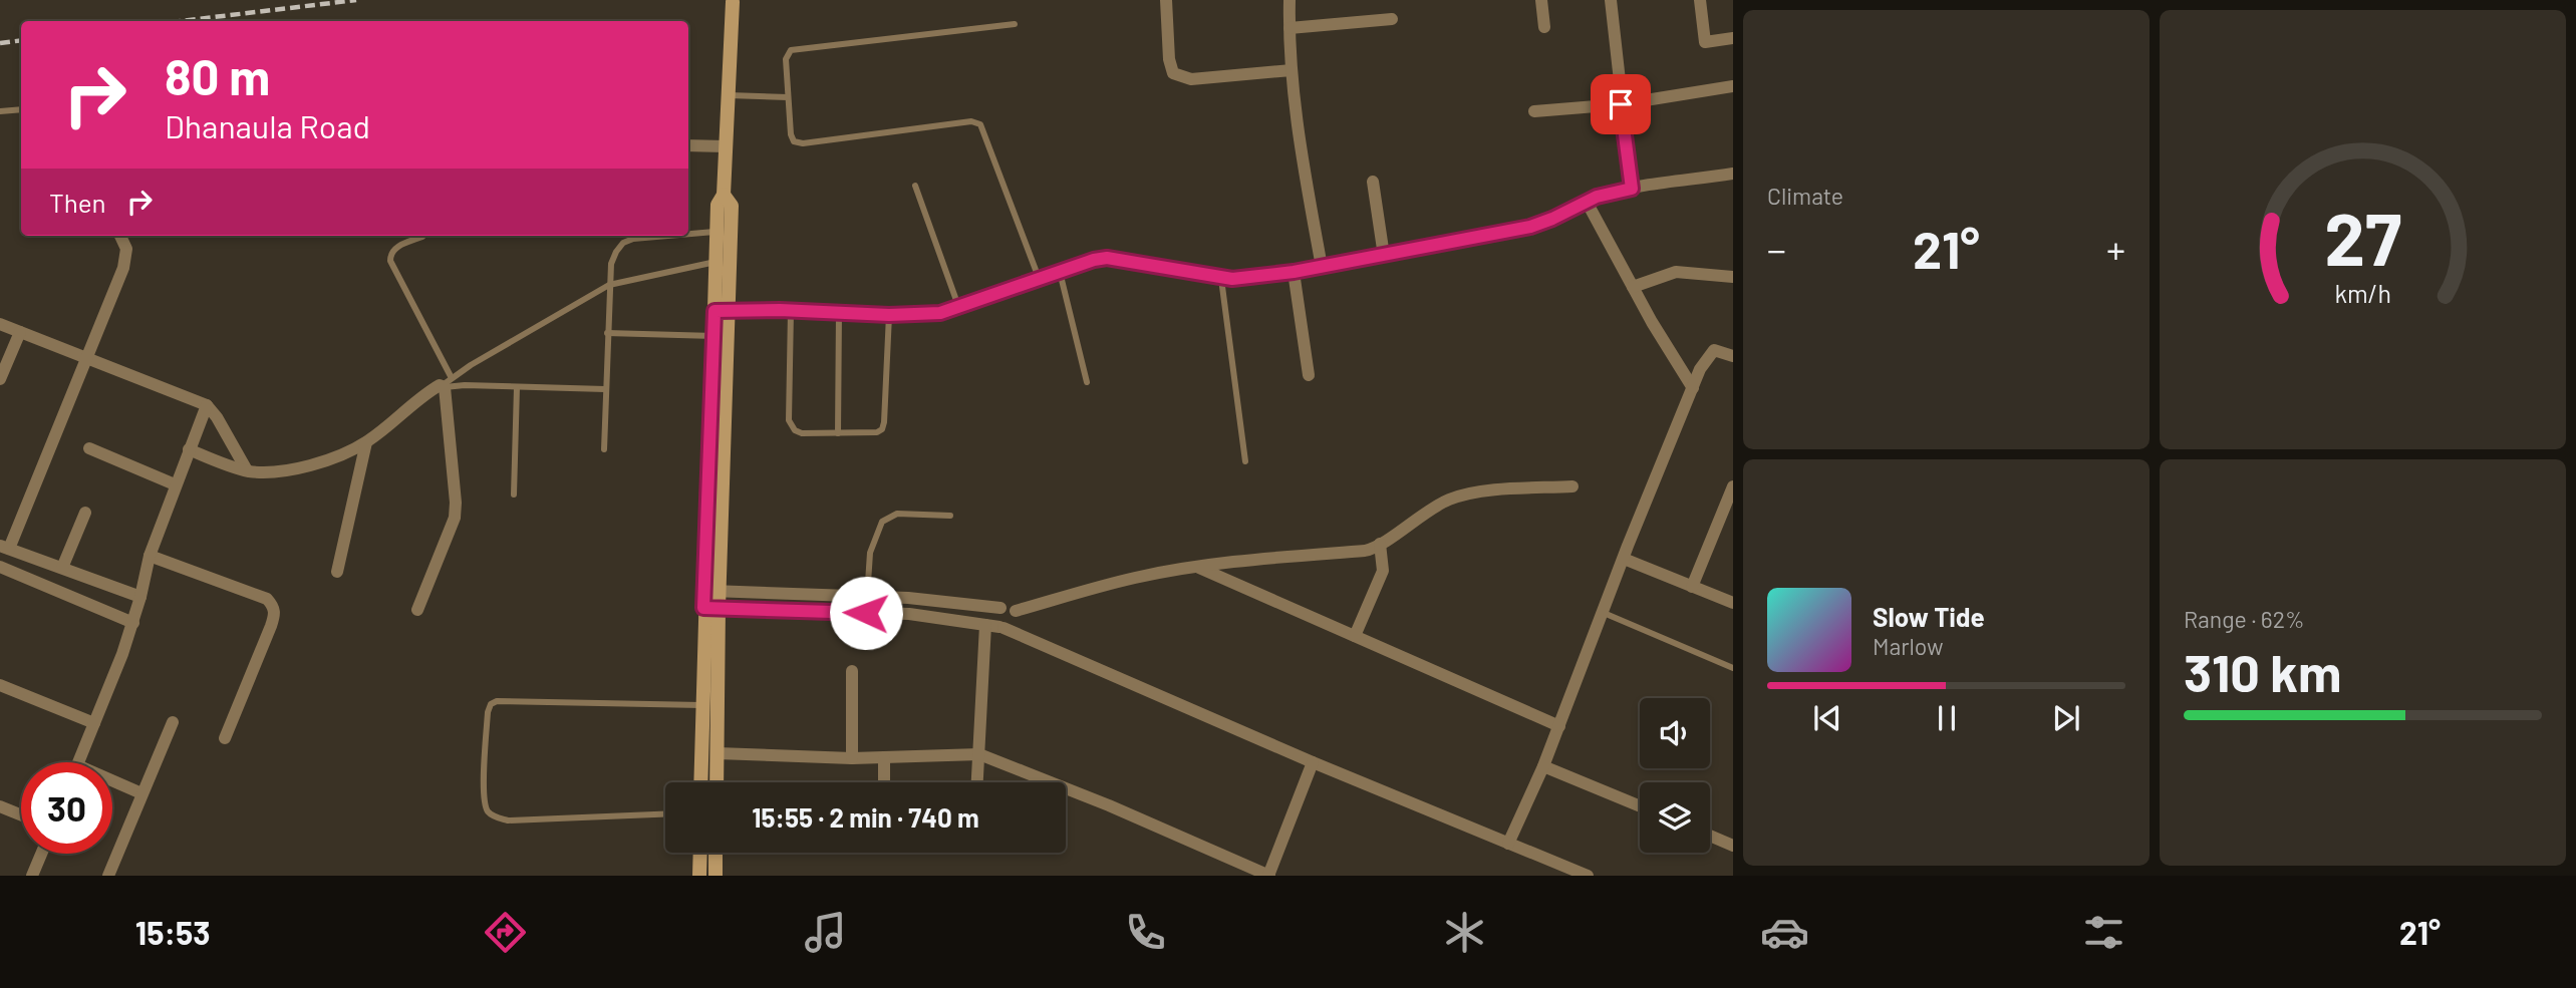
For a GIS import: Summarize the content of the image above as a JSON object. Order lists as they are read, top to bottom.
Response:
{
  "page": {
    "tile": [
      "Climate",
      ["Range · 62%", "310 km"]
    ],
    "turn": ["80 m", "Dhanaula Road"],
    "then": "Then",
    "heat": ["−", "21°", "+"],
    "song": ["Slow Tide", "Marlow"],
    "limit": "30",
    "trip": "15:55 · 2 min · 740 m",
    "tabs": ["15:53", "21°"],
    "gauge": ["27", "km/h"]
  }
}
